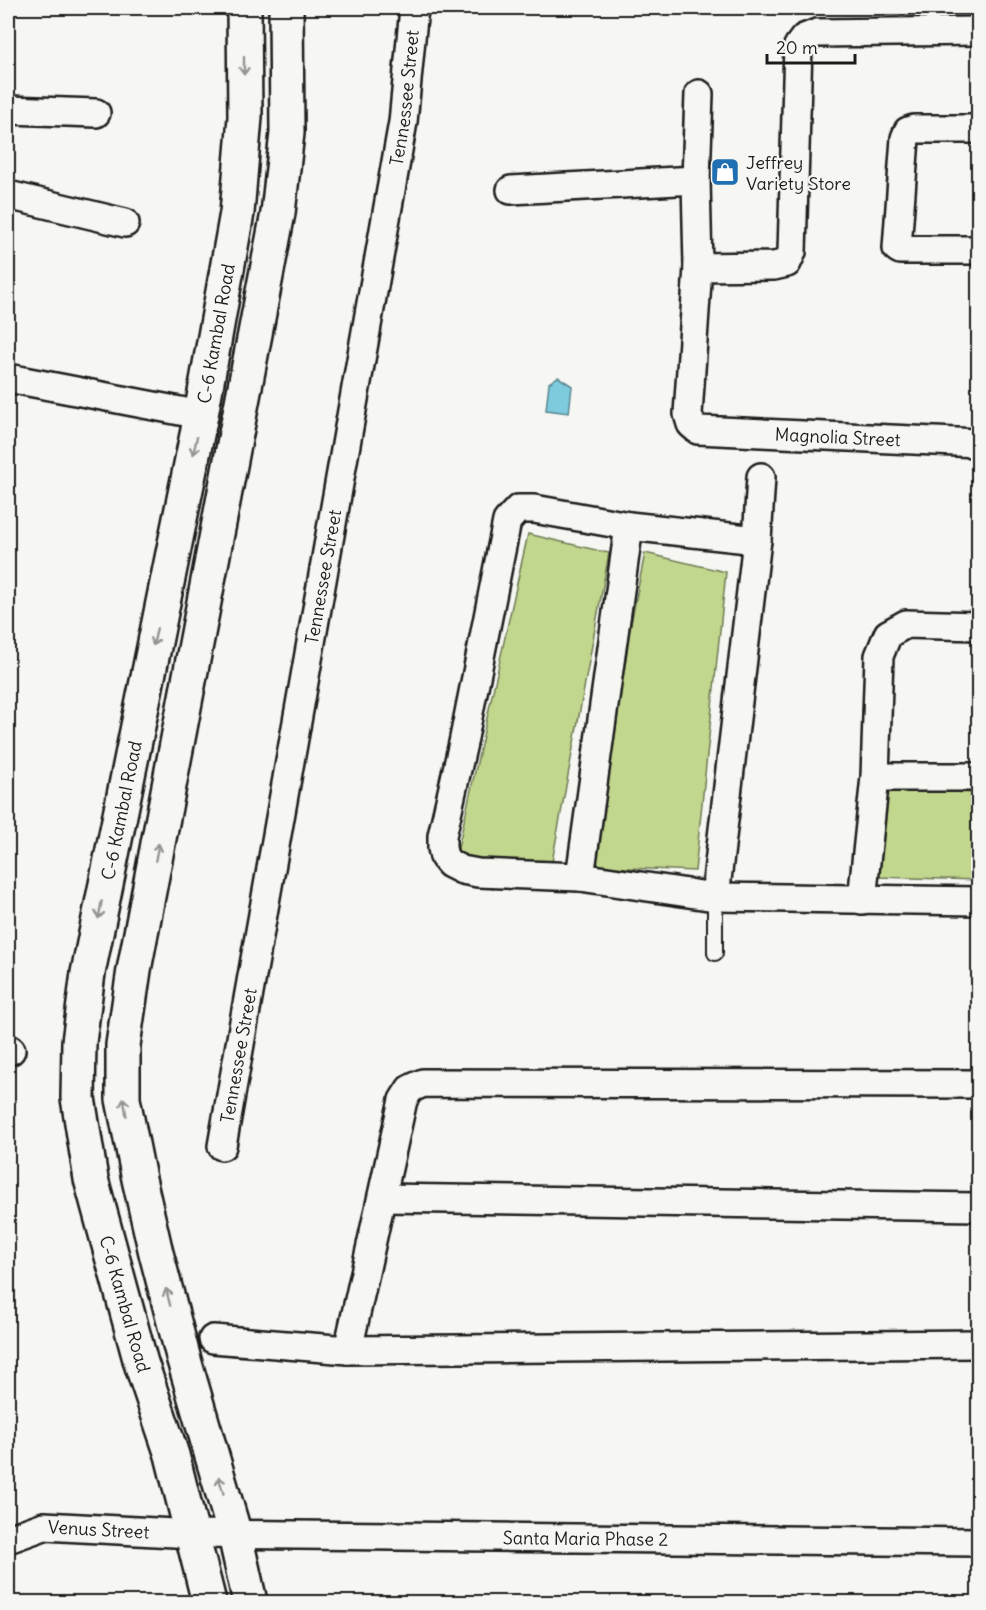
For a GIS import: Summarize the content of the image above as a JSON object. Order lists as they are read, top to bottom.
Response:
{
  "streets": {
    "main road": ["C-6 Kambal Road"],
    "street": [
      "Tennessee Street",
      "Magnolia Street",
      "Venus Street",
      "Santa Maria Phase 2"
    ]
  },
  "crossings": [
    ["C-6 Kambal Road", "Venus Street"],
    ["C-6 Kambal Road", "Santa Maria Phase 2"],
    ["Venus Street", "Santa Maria Phase 2"]
  ],
  "places": {
    "shop": ["Jeffrey Variety Store"]
  },
  "scale_bar": "20 m"
}
